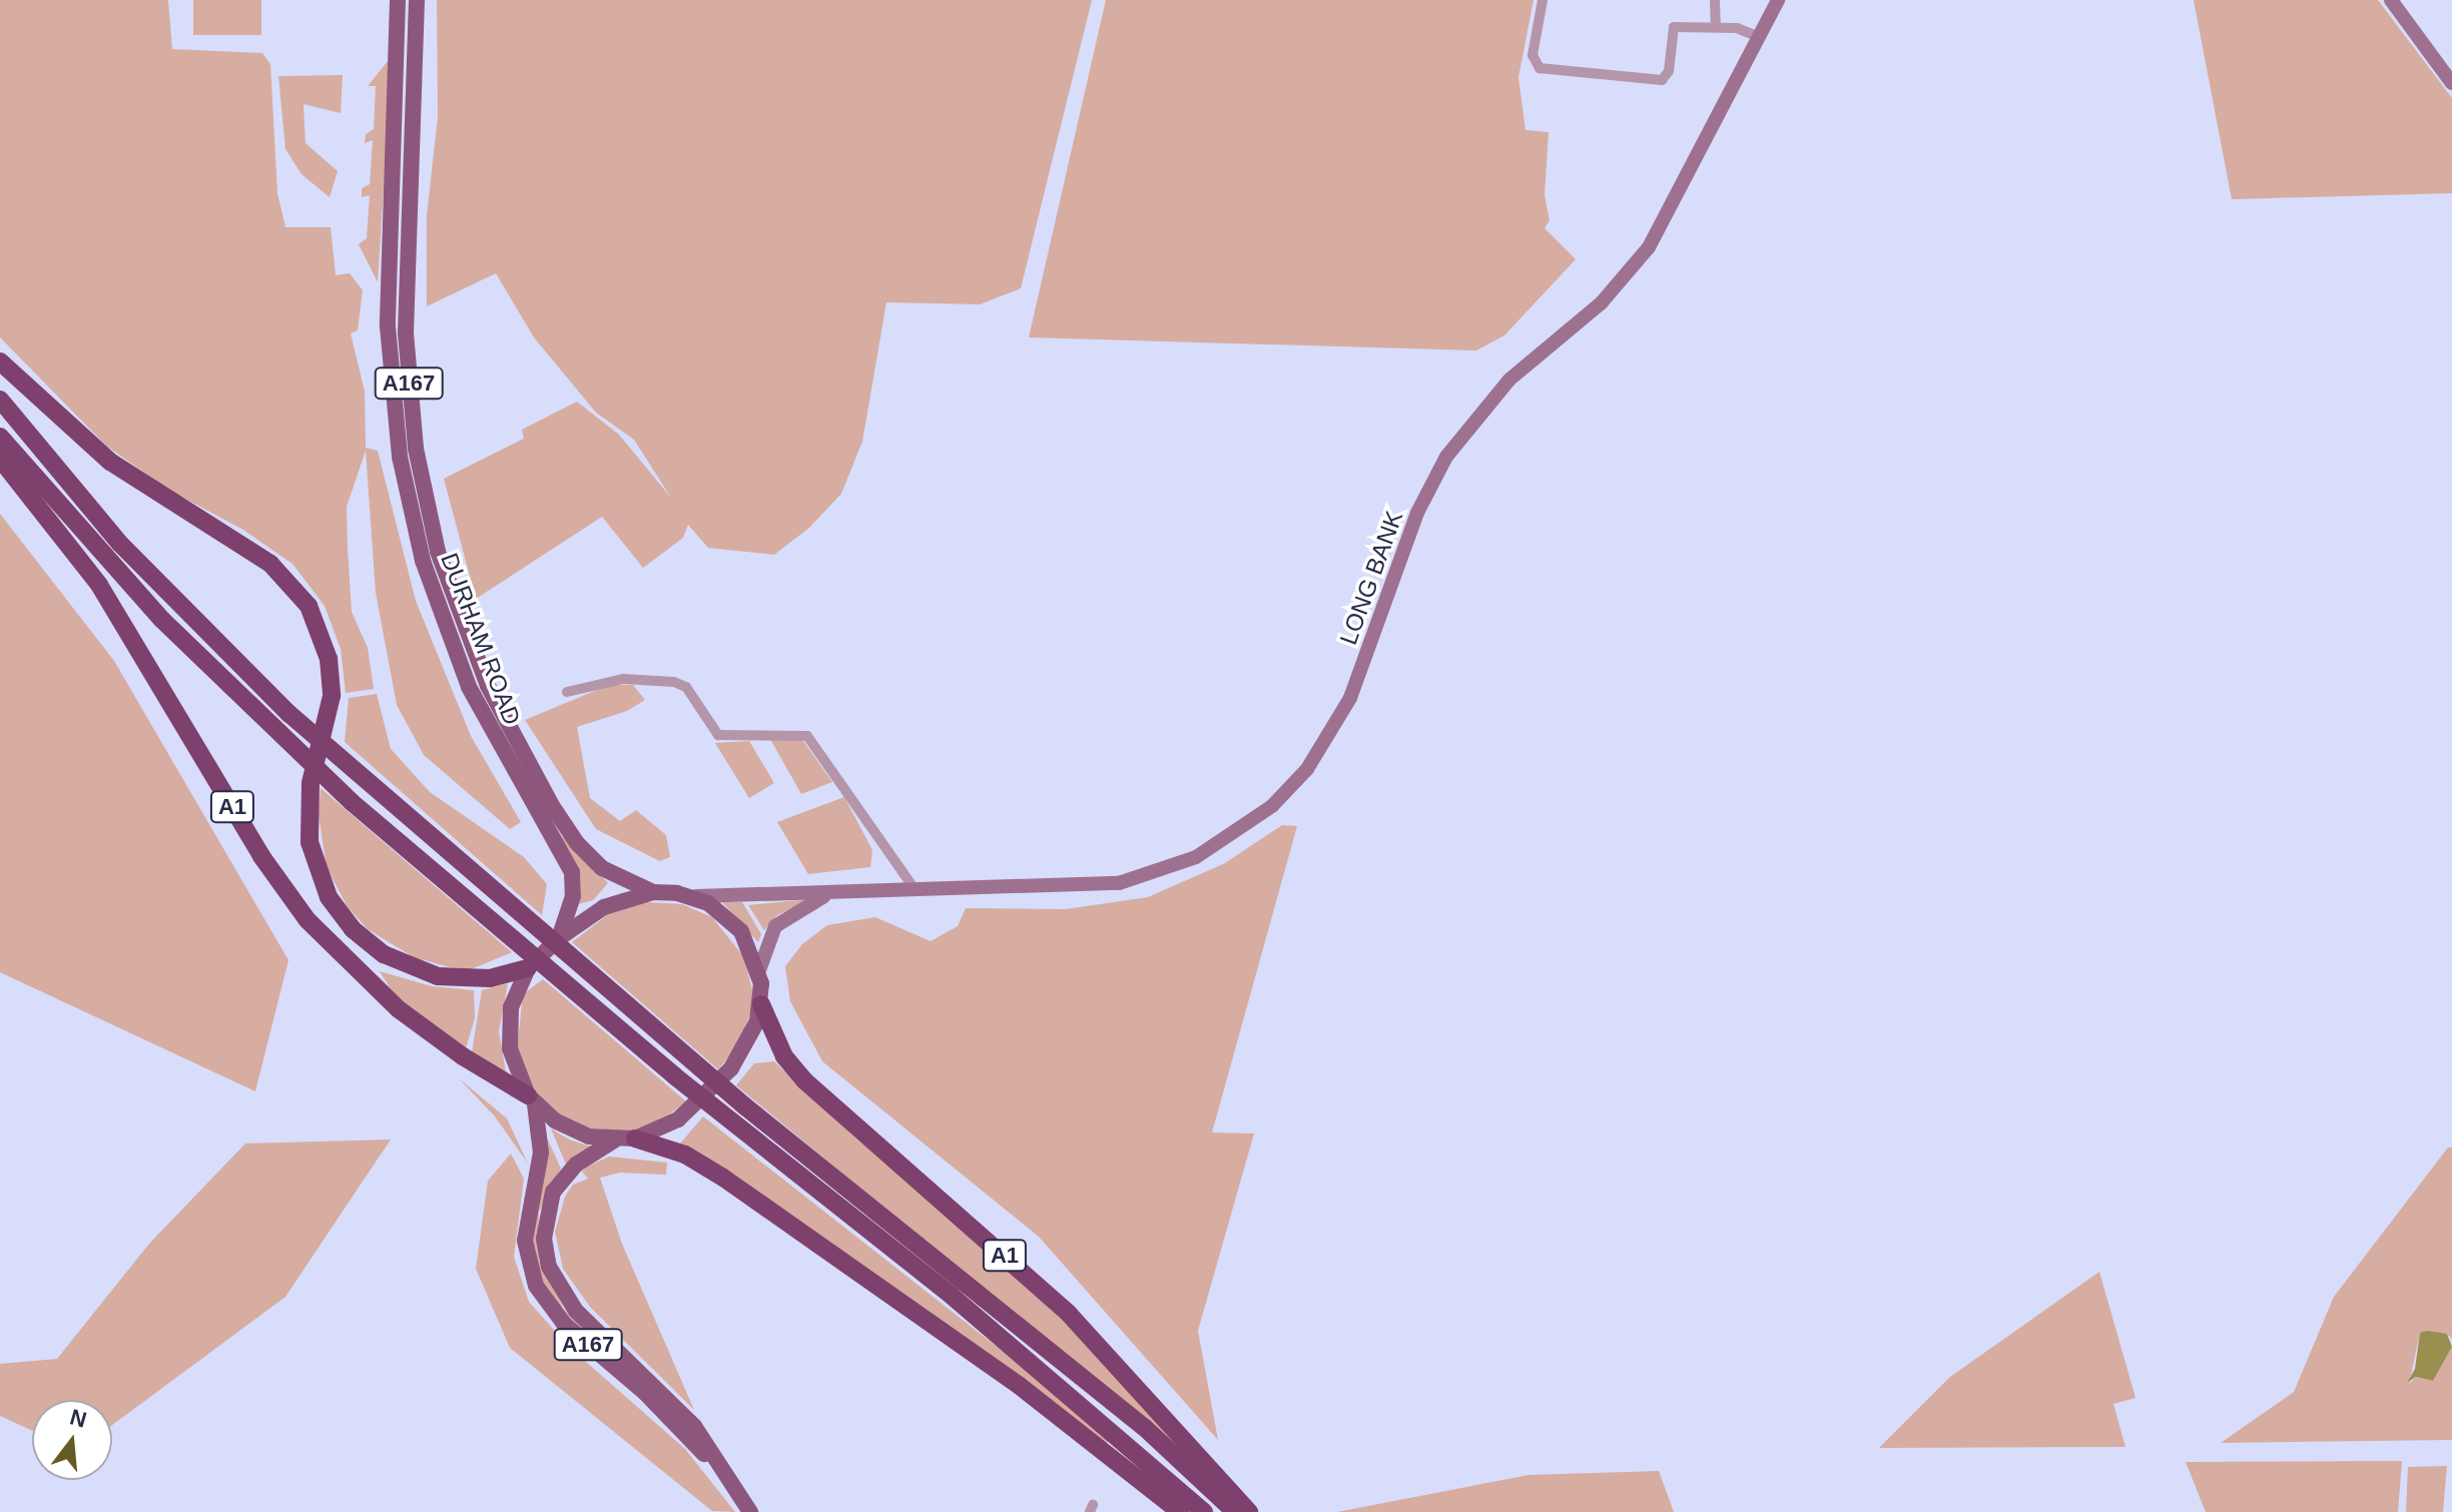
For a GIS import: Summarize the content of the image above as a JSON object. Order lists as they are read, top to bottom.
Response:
{
  "streets": {
    "highway": ["A1"],
    "main road": ["A167", "LONG BANK", "DURHAM ROAD"]
  },
  "crossings": [
    ["A167", "LONG BANK"],
    ["A167", "DURHAM ROAD"],
    ["A167", "A1"],
    ["LONG BANK", "DURHAM ROAD"],
    ["LONG BANK", "A1"],
    ["DURHAM ROAD", "A1"]
  ],
  "north": "top"
}
